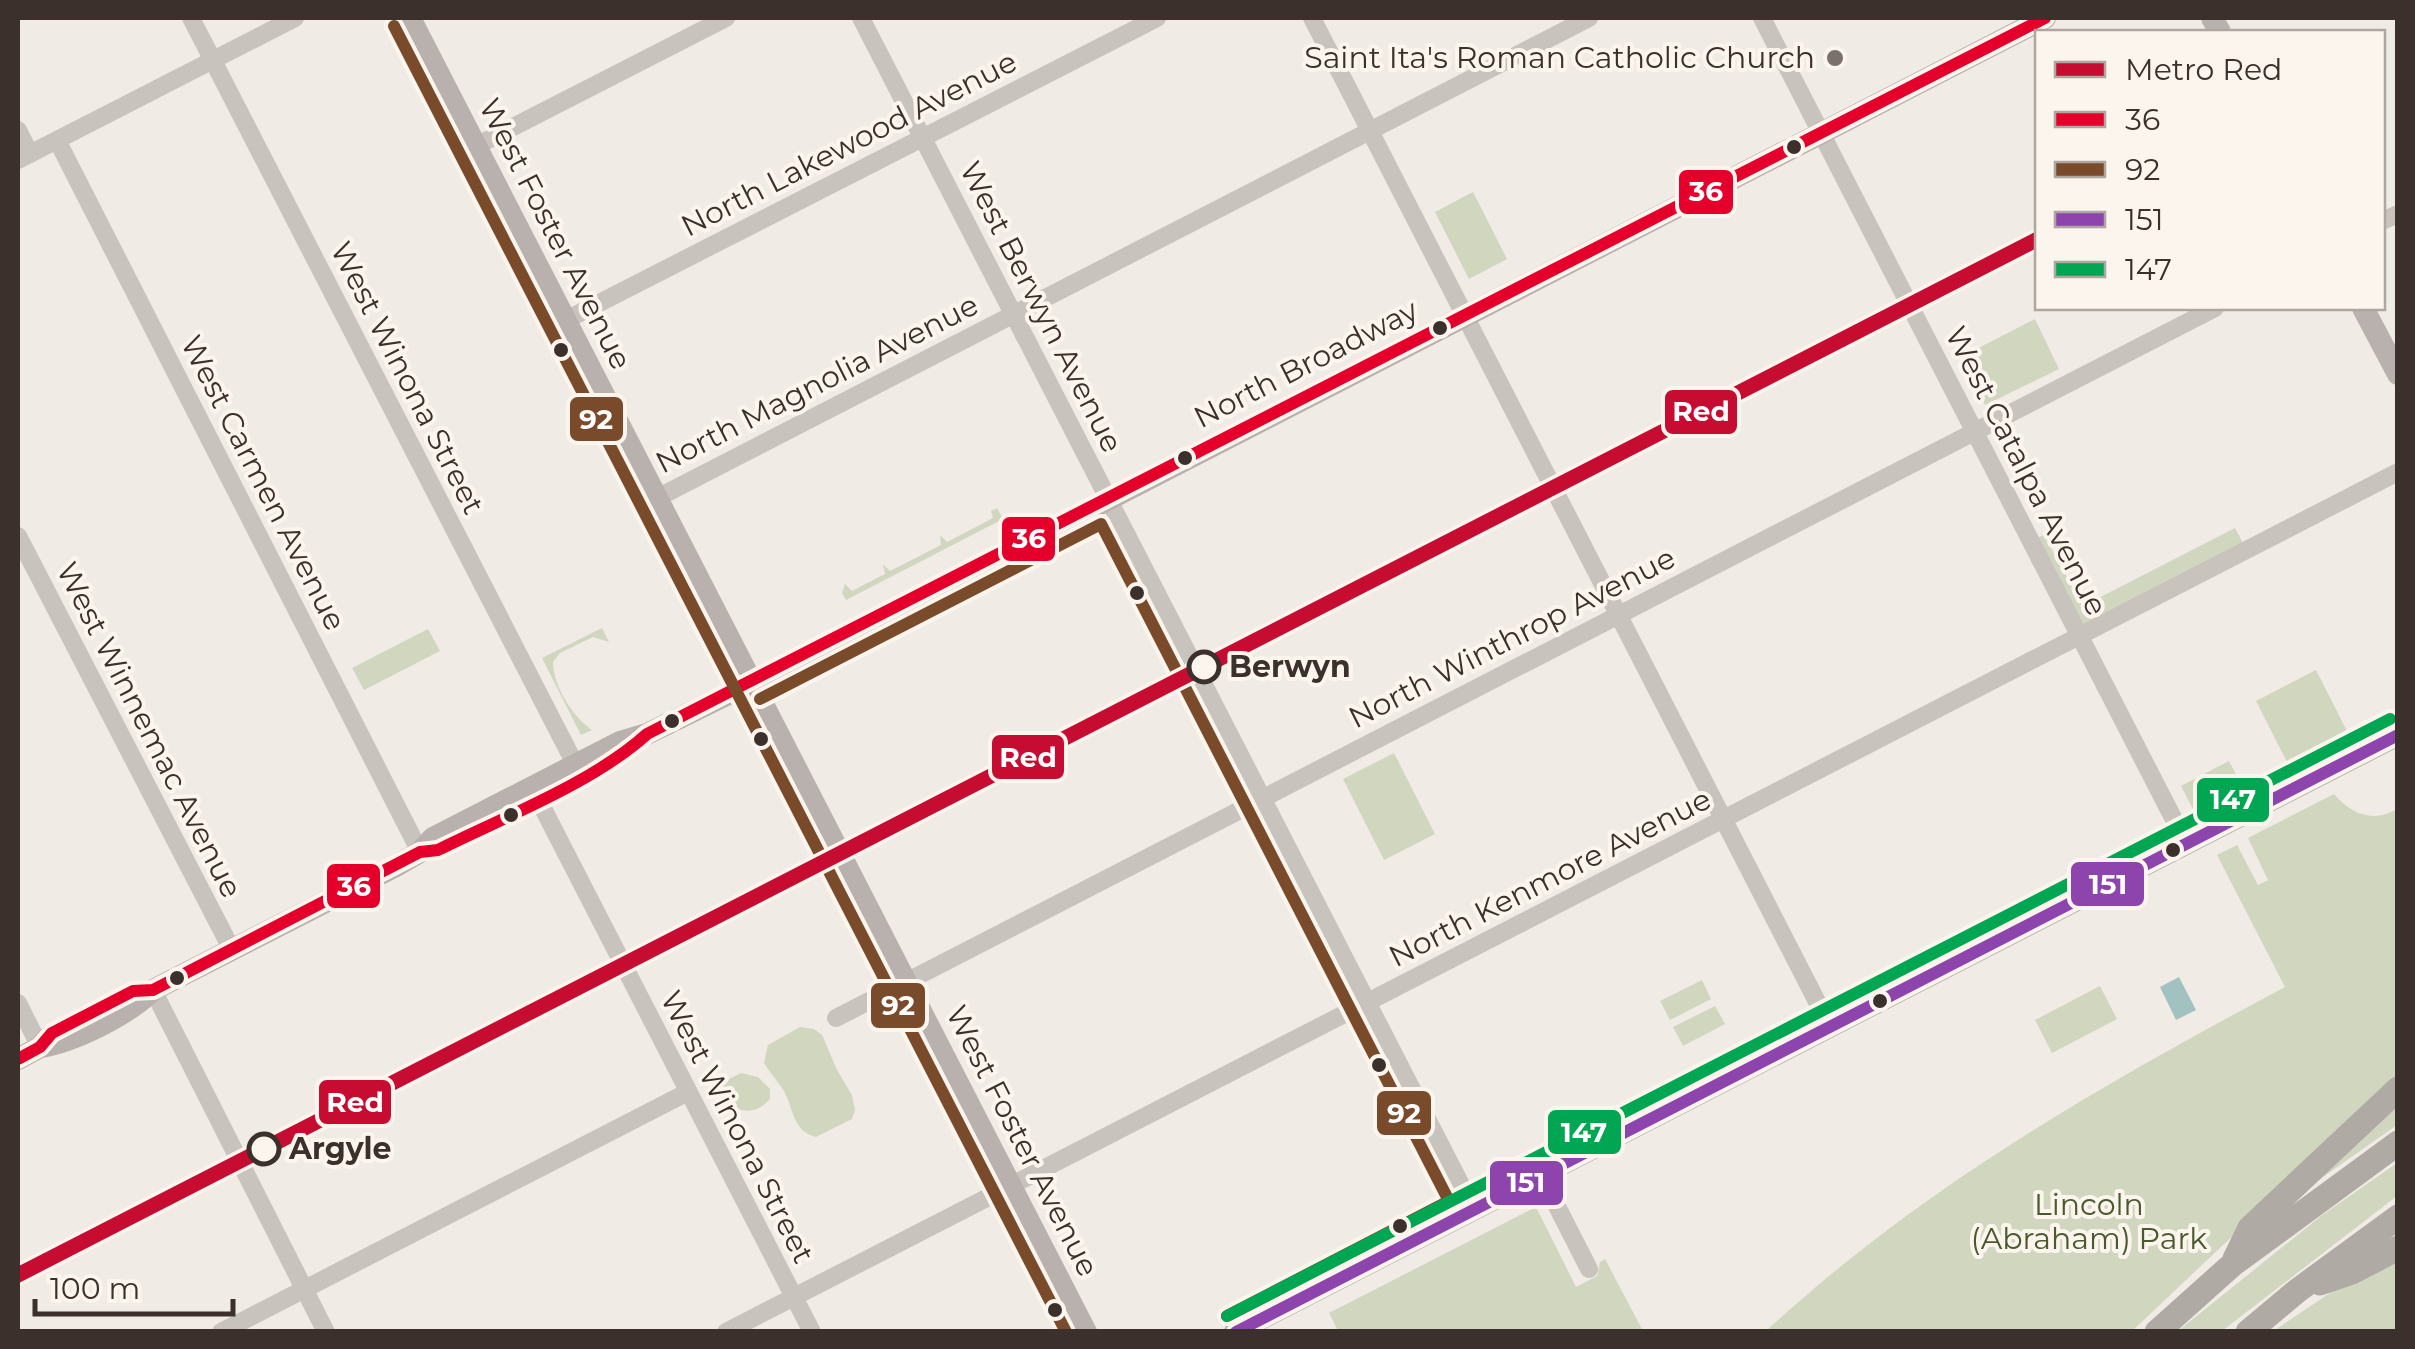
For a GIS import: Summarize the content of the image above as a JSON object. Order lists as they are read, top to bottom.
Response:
{
  "streets": {
    "main road": ["West Foster Avenue", "North Broadway"],
    "street": [
      "North Lakewood Avenue",
      "West Berwyn Avenue",
      "West Winona Street",
      "North Magnolia Avenue",
      "West Catalpa Avenue",
      "West Carmen Avenue",
      "North Winthrop Avenue",
      "West Winnemac Avenue",
      "North Kenmore Avenue"
    ]
  },
  "crossings": [
    ["North Lakewood Avenue", "West Foster Avenue"],
    ["North Lakewood Avenue", "West Berwyn Avenue"],
    ["West Foster Avenue", "North Broadway"],
    ["West Foster Avenue", "North Magnolia Avenue"],
    ["West Foster Avenue", "North Winthrop Avenue"],
    ["West Foster Avenue", "North Kenmore Avenue"],
    ["West Berwyn Avenue", "North Broadway"],
    ["West Berwyn Avenue", "North Magnolia Avenue"],
    ["West Berwyn Avenue", "North Winthrop Avenue"],
    ["West Berwyn Avenue", "North Kenmore Avenue"],
    ["North Broadway", "West Winona Street"],
    ["North Broadway", "West Catalpa Avenue"],
    ["North Broadway", "West Carmen Avenue"],
    ["North Broadway", "West Winnemac Avenue"],
    ["West Winona Street", "North Kenmore Avenue"],
    ["West Catalpa Avenue", "North Winthrop Avenue"],
    ["West Catalpa Avenue", "North Kenmore Avenue"]
  ],
  "parks": ["Lincoln (Abraham) Park"],
  "places": ["Saint Ita's Roman Catholic Church", "Berwyn", "Argyle"],
  "lines": [
    "transit line 36",
    "transit line 92",
    "metro line Red",
    "transit line 147",
    "transit line 151"
  ],
  "legend": [
    "Metro Red",
    "36",
    "92",
    "151",
    "147"
  ],
  "scale_bar": "100 m"
}
